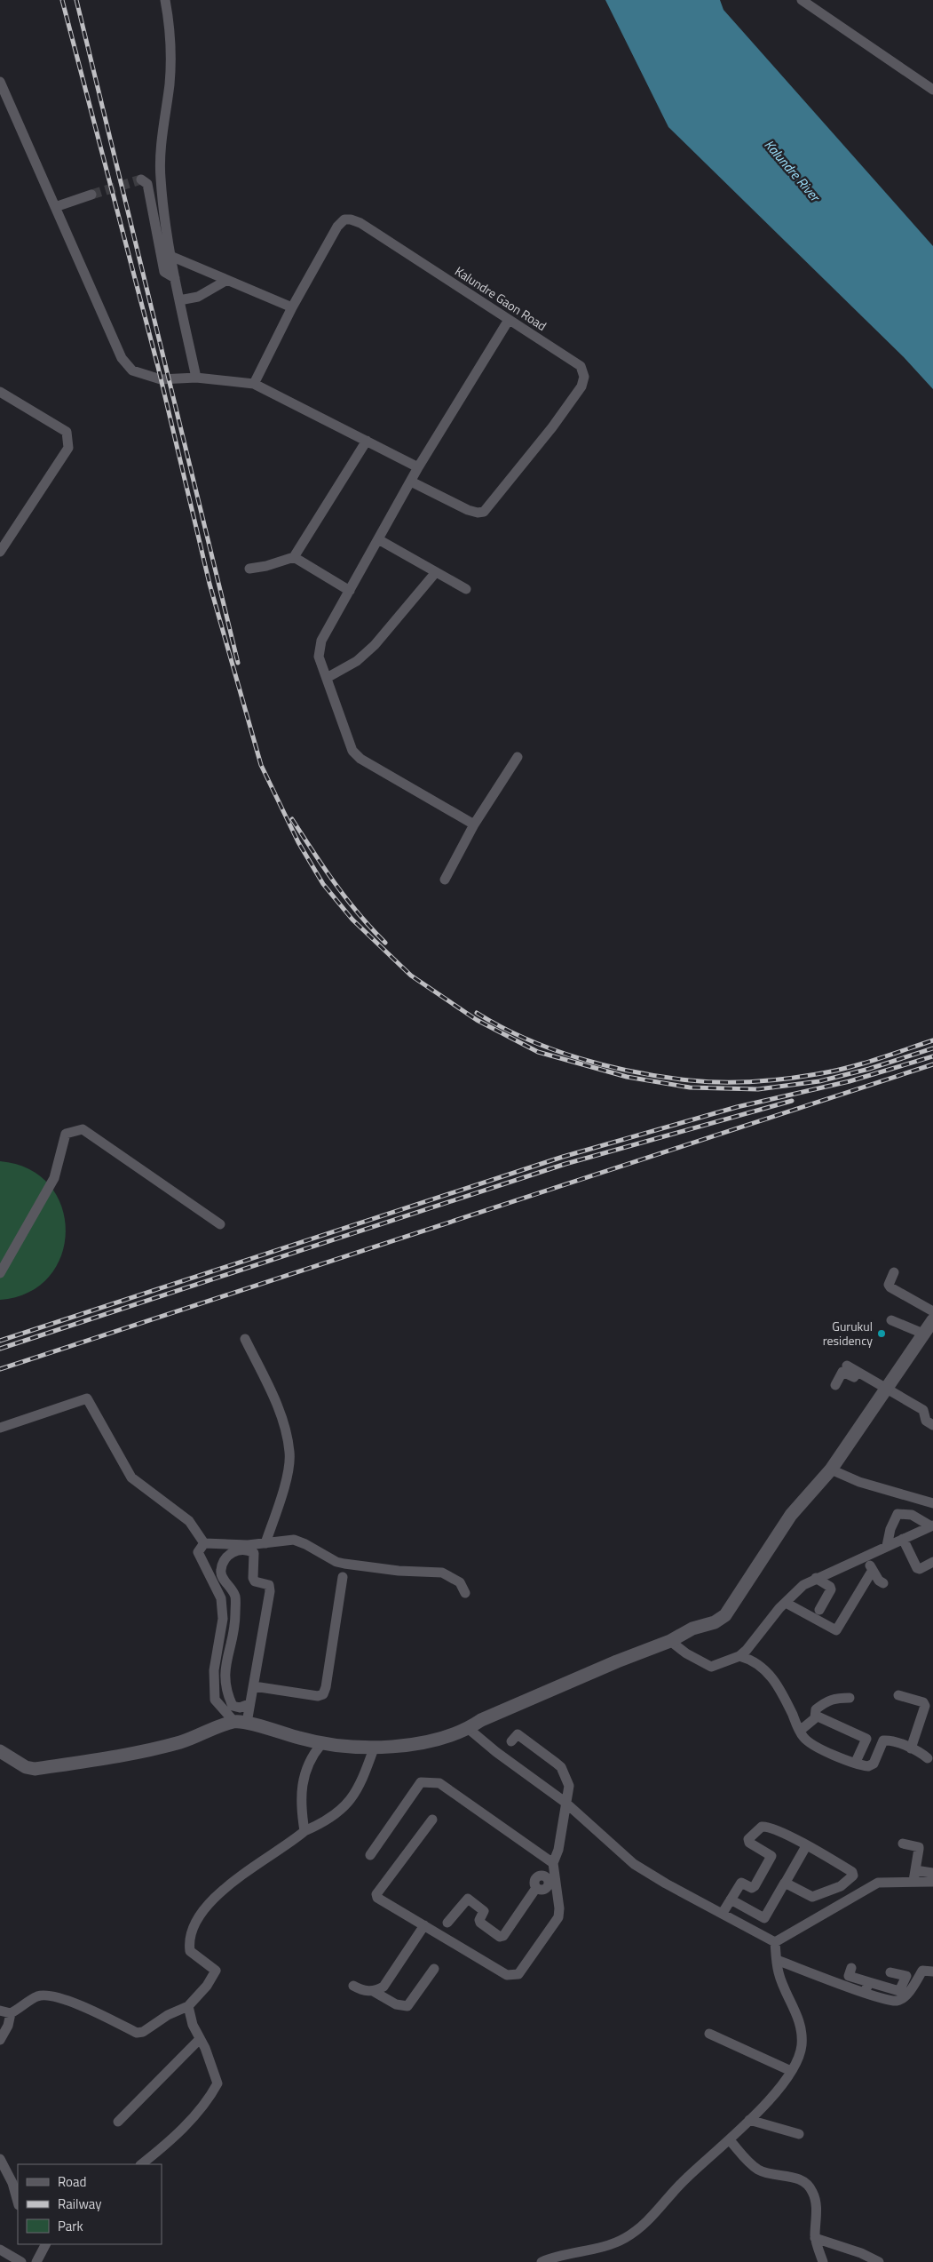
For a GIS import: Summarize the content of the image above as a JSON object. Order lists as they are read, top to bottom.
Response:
{
  "streets": {
    "street": ["Kalundre Gaon Road"]
  },
  "water": ["Kalundre River"],
  "places": ["Gurukul residency"],
  "legend": ["Road", "Railway", "Park"]
}
